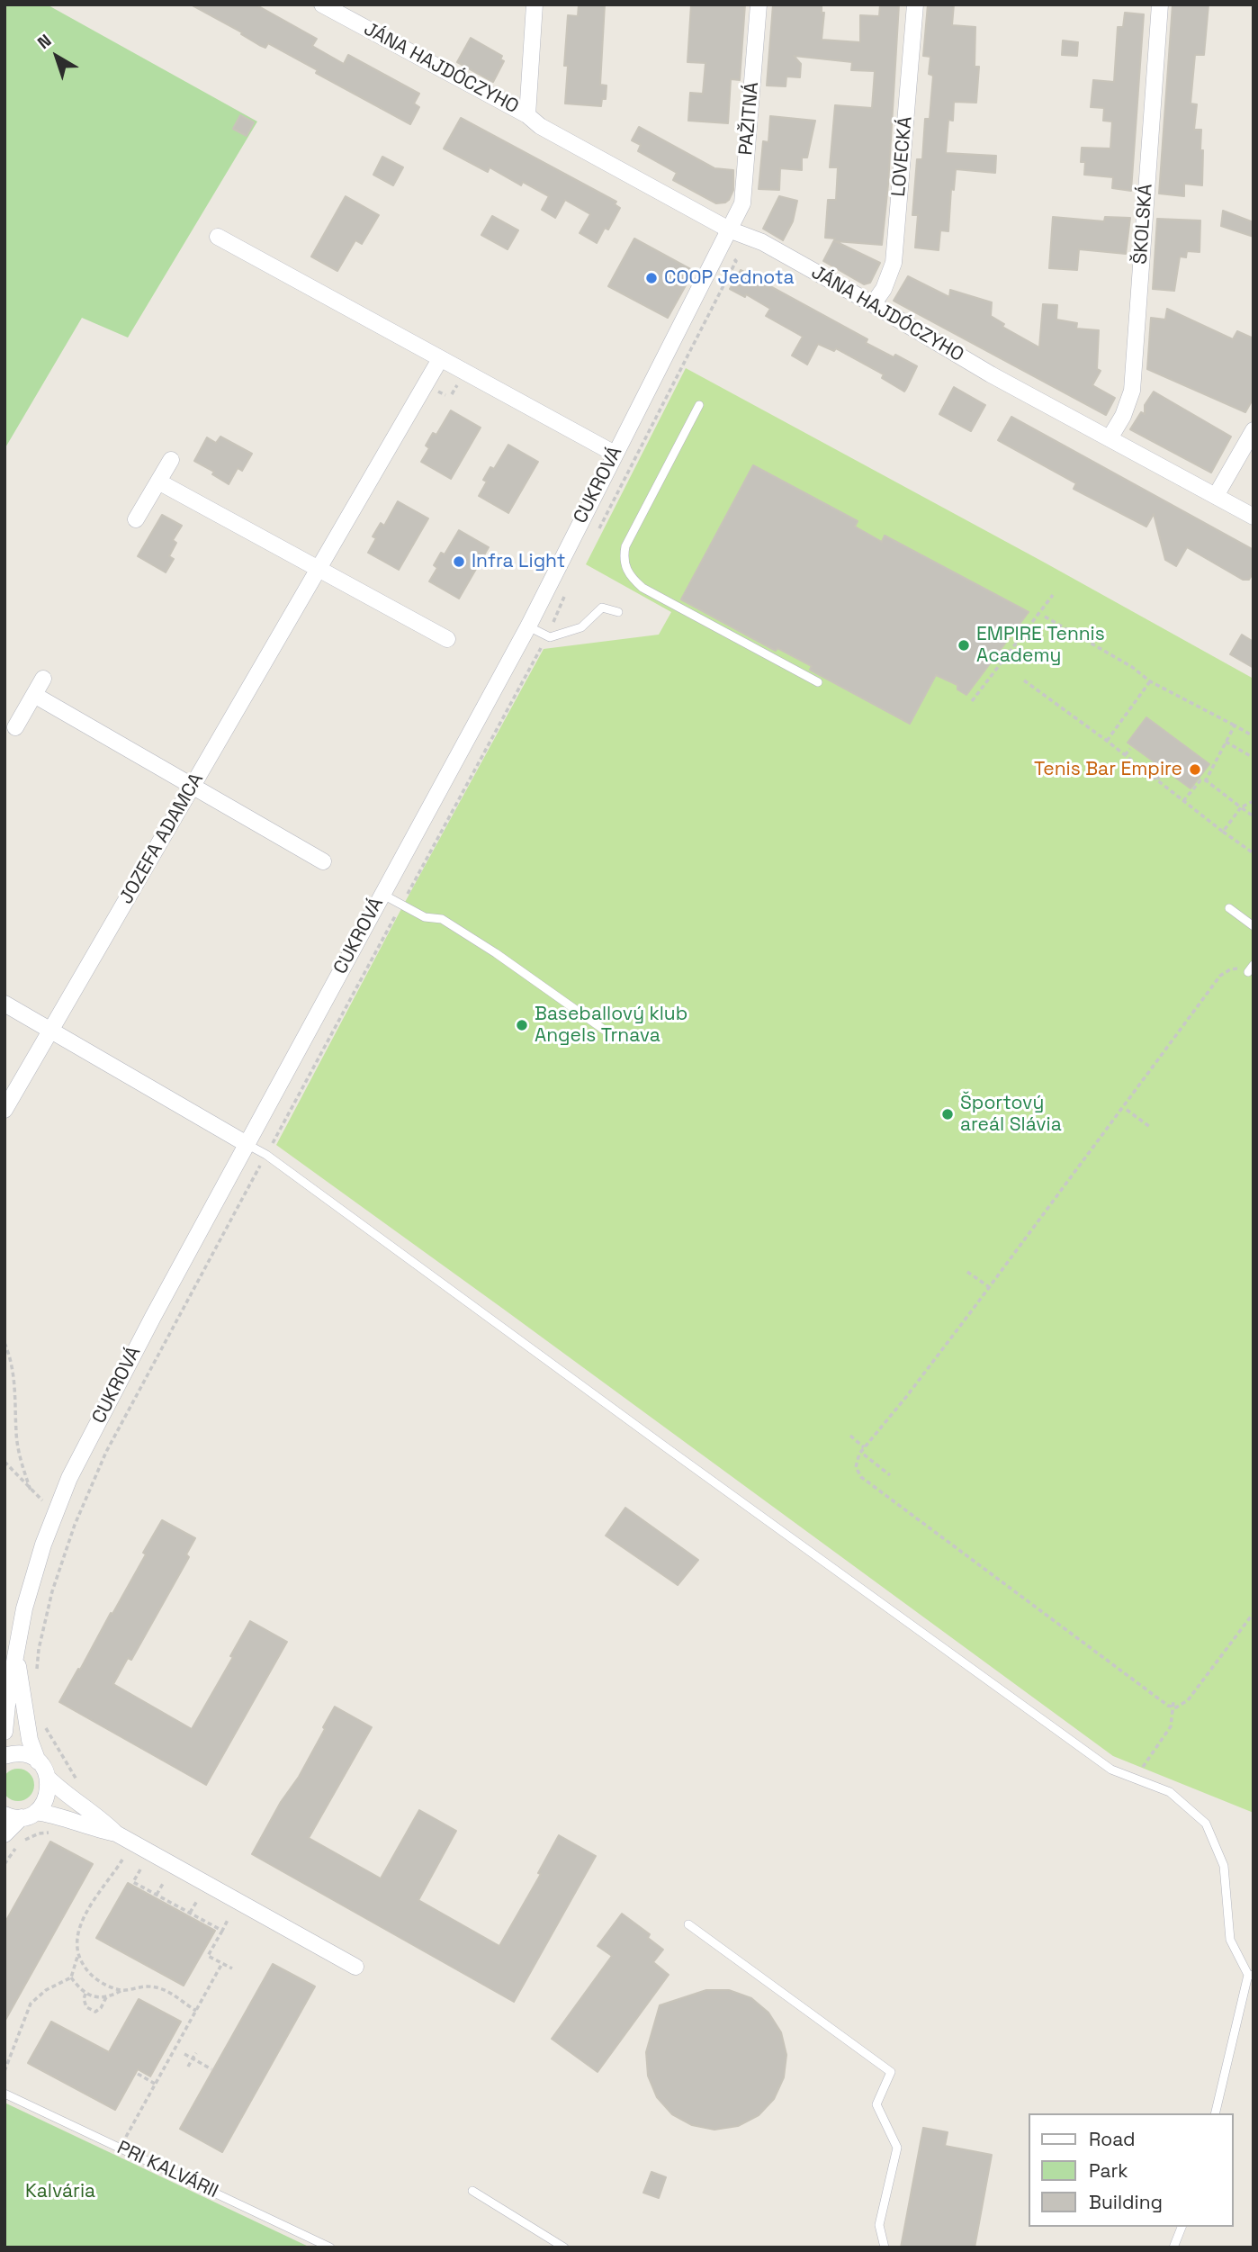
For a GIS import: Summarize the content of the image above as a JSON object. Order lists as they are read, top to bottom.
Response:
{
  "streets": {
    "street": [
      "JÁNA HAJDÓCZYHO",
      "PAŽITNÁ",
      "LOVECKÁ",
      "ŠKOLSKÁ",
      "CUKROVÁ",
      "JOZEFA ADAMCA"
    ],
    "lane": ["PRI KALVÁRII"]
  },
  "crossings": [
    ["JÁNA HAJDÓCZYHO", "PAŽITNÁ"],
    ["JÁNA HAJDÓCZYHO", "LOVECKÁ"],
    ["JÁNA HAJDÓCZYHO", "ŠKOLSKÁ"],
    ["JÁNA HAJDÓCZYHO", "CUKROVÁ"],
    ["PAŽITNÁ", "CUKROVÁ"]
  ],
  "parks": ["Kalvária"],
  "places": [
    "COOP Jednota",
    "Infra Light",
    "EMPIRE Tennis Academy",
    "Tenis Bar Empire",
    "Baseballový klub Angels Trnava",
    "Športový areál Slávia"
  ],
  "legend": ["Road", "Park", "Building"],
  "north": "top left"
}
